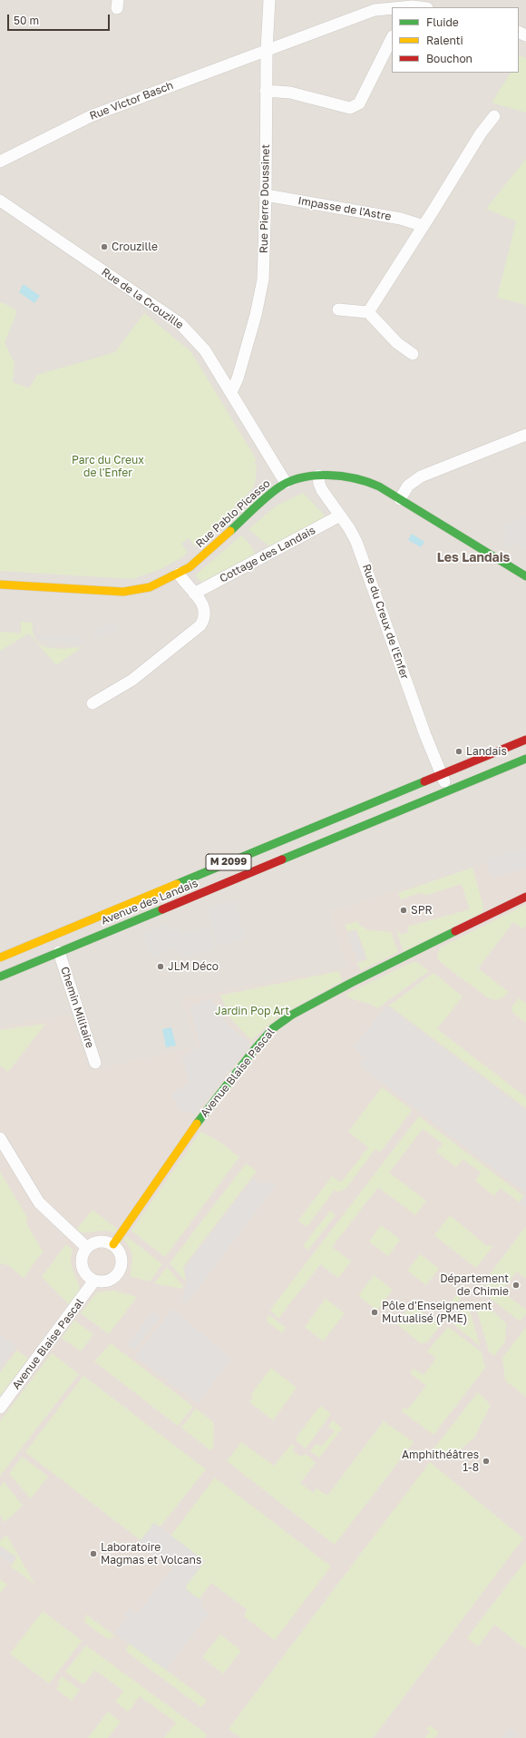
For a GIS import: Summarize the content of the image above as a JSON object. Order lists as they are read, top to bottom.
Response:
{
  "streets": {
    "street": [
      "Rue Victor Basch",
      "Rue Pierre Doussinet",
      "Impasse de l'Astre",
      "Rue de la Crouzille",
      "Rue Pablo Picasso",
      "Cottage des Landais",
      "Rue du Creux de l'Enfer",
      "M 2099",
      "Avenue des Landais",
      "Chemin Militaire",
      "Avenue Blaise Pascal"
    ]
  },
  "crossings": [
    ["Rue Victor Basch", "Rue Pierre Doussinet"],
    ["Rue Pierre Doussinet", "Impasse de l'Astre"],
    ["Rue Pierre Doussinet", "Rue de la Crouzille"],
    ["Rue de la Crouzille", "Rue Pablo Picasso"],
    ["Rue Pablo Picasso", "Rue du Creux de l'Enfer"],
    ["Cottage des Landais", "Rue du Creux de l'Enfer"],
    ["Rue du Creux de l'Enfer", "M 2099"],
    ["Rue du Creux de l'Enfer", "Avenue des Landais"],
    ["M 2099", "Avenue des Landais"],
    ["Avenue des Landais", "Chemin Militaire"]
  ],
  "districts": ["Les Landais"],
  "parks": ["Parc du Creux de l'Enfer", "Jardin Pop Art"],
  "places": [
    "Crouzille",
    "Landais",
    "SPR",
    "JLM Déco",
    "Département de Chimie",
    "Pôle d'Enseignement Mutualisé (PME)",
    "Amphithéâtres 1-8",
    "Laboratoire Magmas et Volcans"
  ],
  "legend": ["Fluide", "Ralenti", "Bouchon"],
  "scale_bar": "50 m"
}
